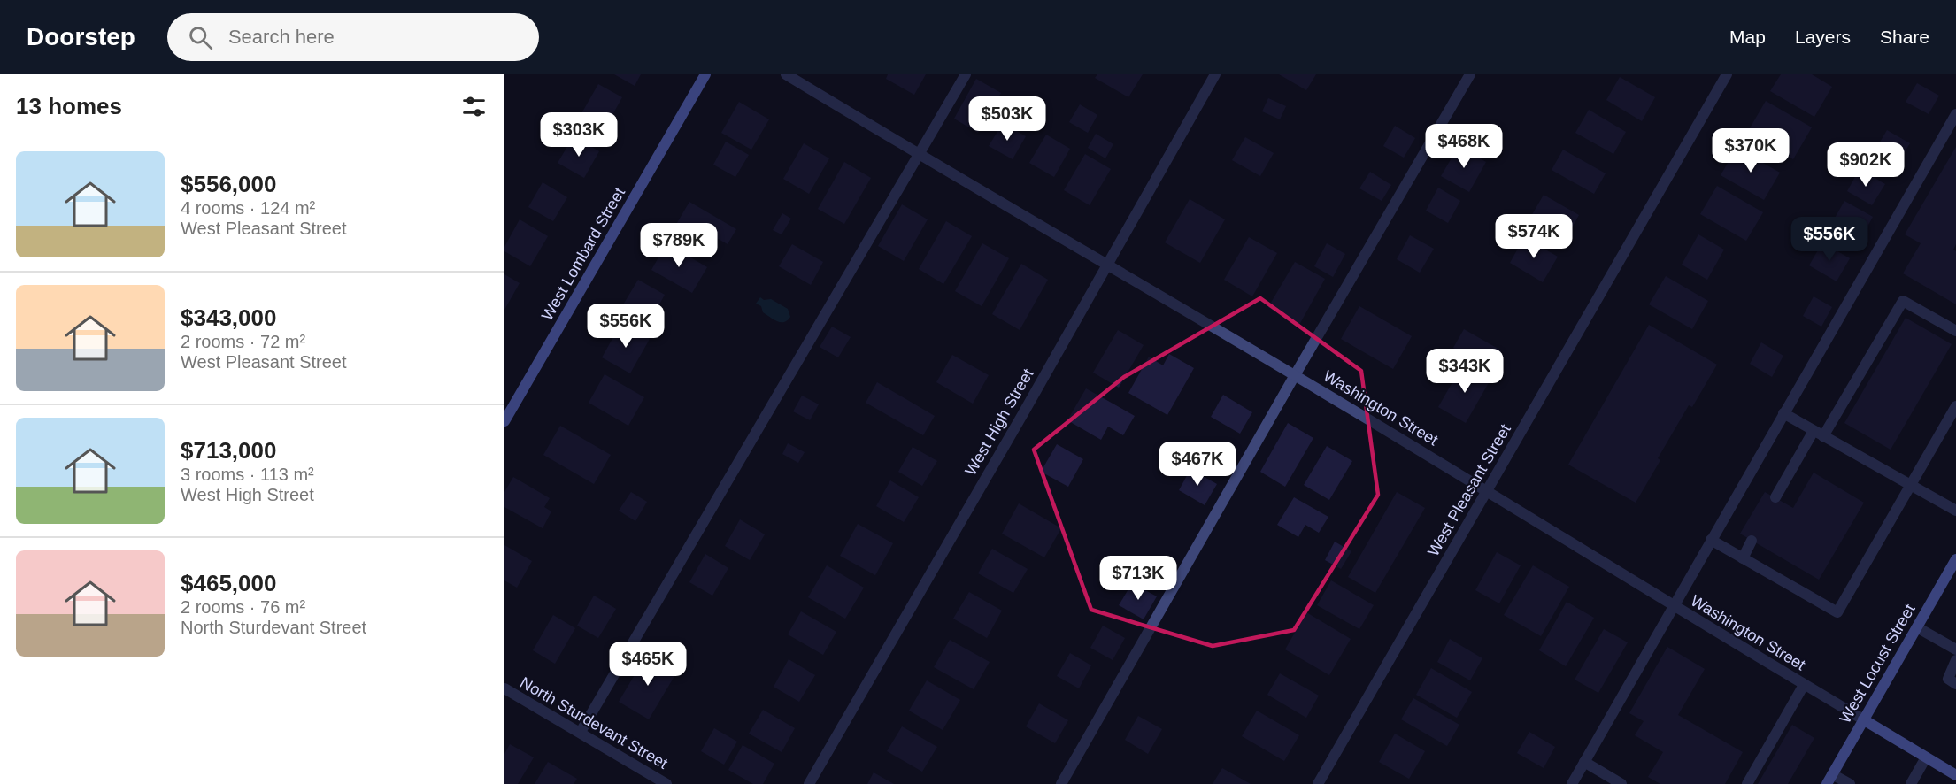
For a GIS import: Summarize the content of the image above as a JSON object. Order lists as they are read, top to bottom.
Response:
{
  "streets": {
    "street": [
      "West Lombard Street",
      "Washington Street",
      "West High Street",
      "West Pleasant Street",
      "West Locust Street",
      "North Sturdevant Street"
    ]
  },
  "crossings": [
    ["Washington Street", "West High Street"],
    ["Washington Street", "West Pleasant Street"],
    ["Washington Street", "West Locust Street"]
  ],
  "page": {
    "header": "Doorstep",
    "search": "Search here",
    "nav": ["Map", "Layers", "Share"],
    "heading": "13 homes",
    "price": [
      "$503K",
      "$303K",
      "$468K",
      "$370K",
      "$902K",
      "$574K",
      "$556K",
      "$789K",
      "$556K",
      "$343K",
      "$467K",
      "$713K",
      "$465K"
    ],
    "list": [
      {
        "name": "$556,000",
        "note": "4 rooms · 124 m² · West Pleasant Street"
      },
      {
        "name": "$343,000",
        "note": "2 rooms · 72 m² · West Pleasant Street"
      },
      {
        "name": "$713,000",
        "note": "3 rooms · 113 m² · West High Street"
      },
      {
        "name": "$465,000",
        "note": "2 rooms · 76 m² · North Sturdevant Street"
      }
    ]
  }
}
